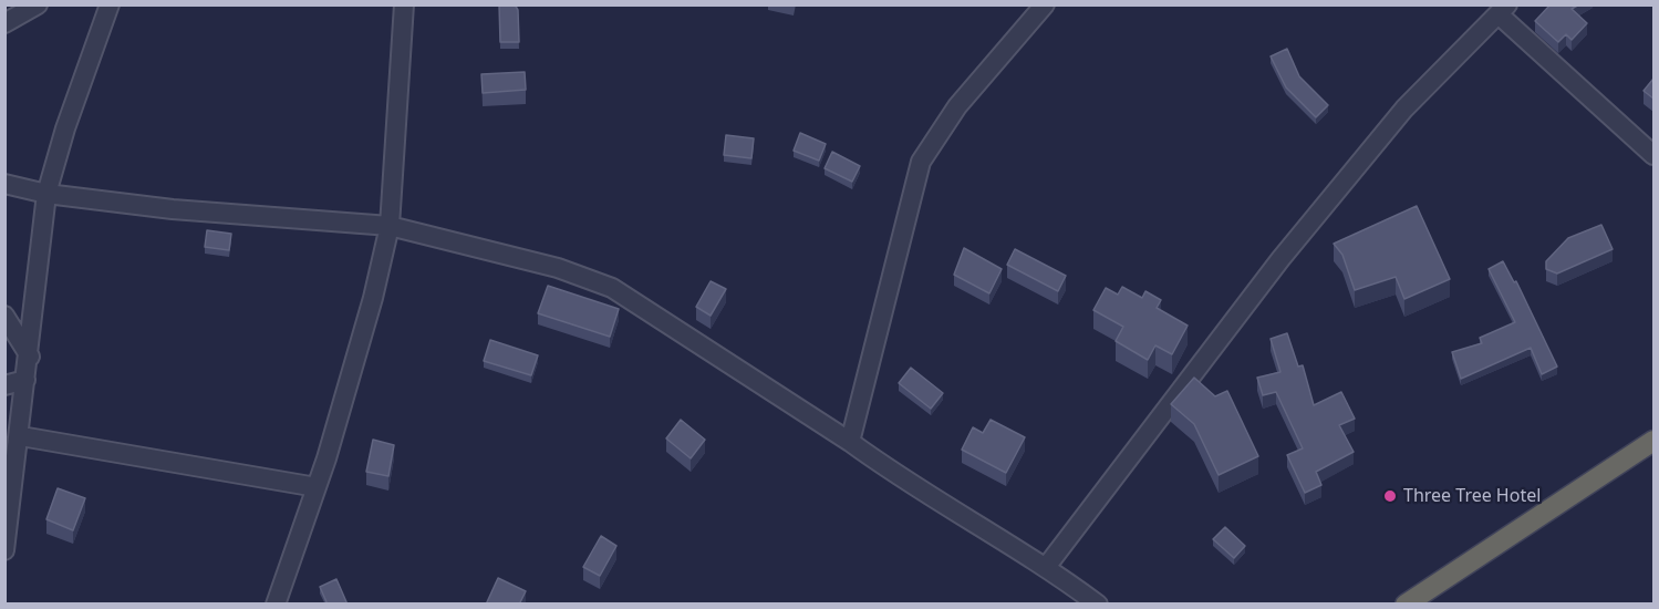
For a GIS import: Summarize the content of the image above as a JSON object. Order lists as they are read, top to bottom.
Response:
{
  "places": ["Three Tree Hotel"]
}
